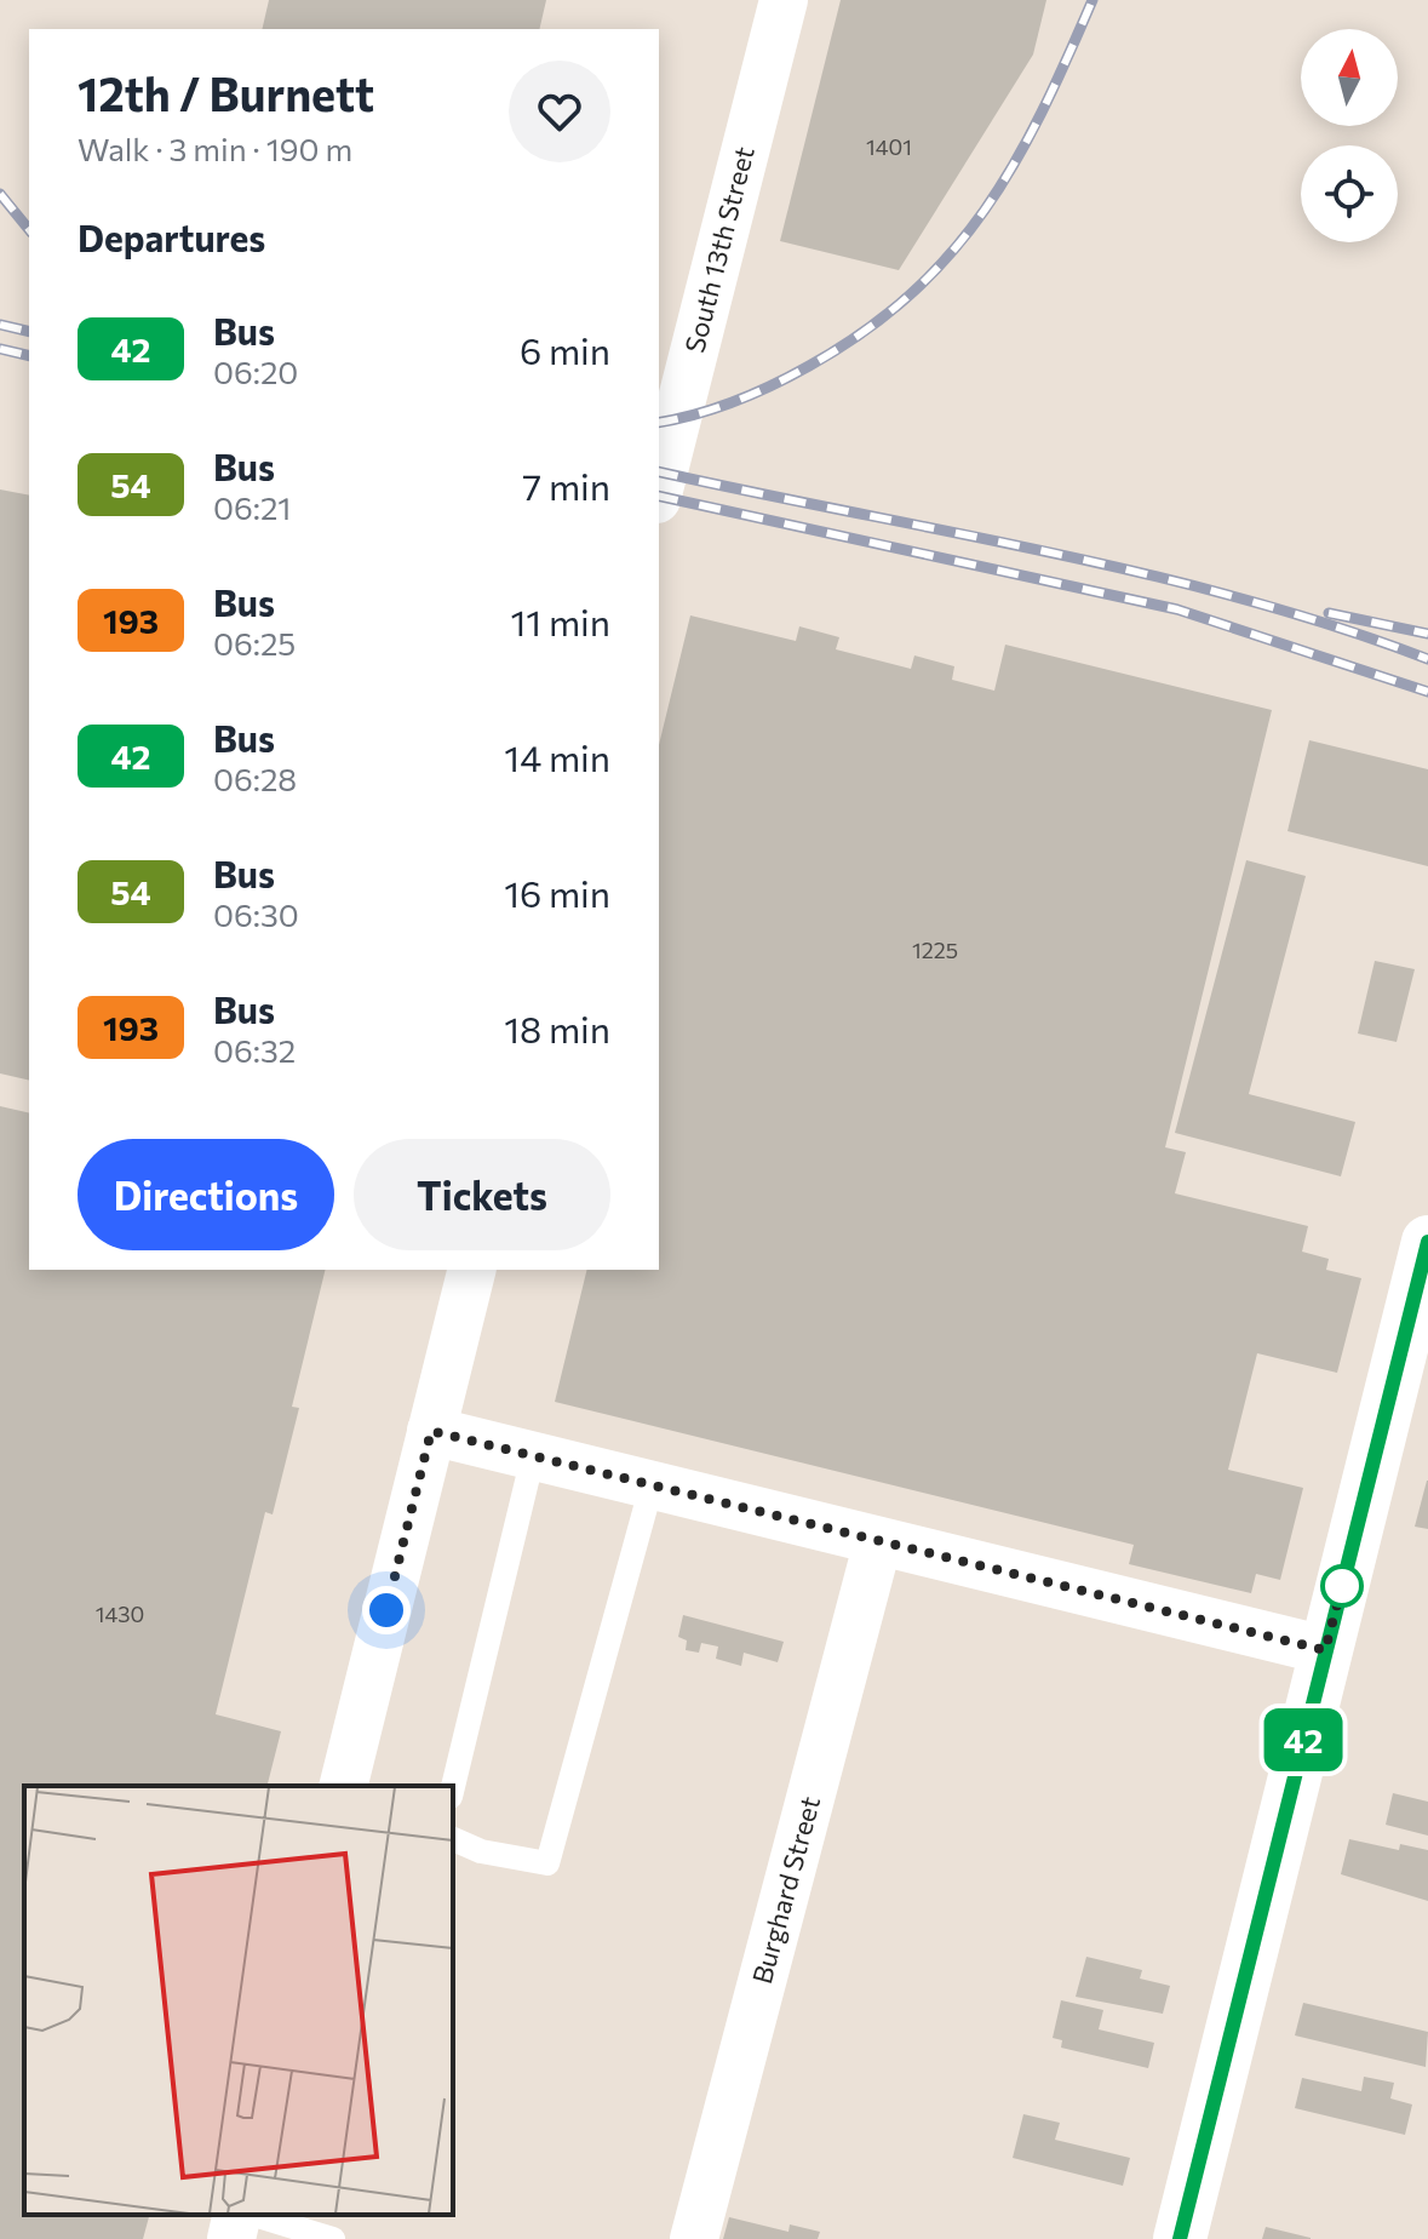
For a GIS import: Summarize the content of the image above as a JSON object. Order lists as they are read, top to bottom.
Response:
{
  "streets": {
    "street": ["South 13th Street", "Burghard Street"]
  },
  "lines": ["bus line 42"],
  "house_numbers": ["1401", "1225", "1430"],
  "north": "top",
  "page": {
    "on_map": "42",
    "heading": [
      ["12th / Burnett", "Walk · 3 min · 190 m"],
      "Departures"
    ],
    "list": [
      {
        "mark": "42",
        "name": "Bus",
        "note": "06:20",
        "value": "6 min"
      },
      {
        "mark": "54",
        "name": "Bus",
        "note": "06:21",
        "value": "7 min"
      },
      {
        "mark": "193",
        "name": "Bus",
        "note": "06:25",
        "value": "11 min"
      },
      {
        "mark": "42",
        "name": "Bus",
        "note": "06:28",
        "value": "14 min"
      },
      {
        "mark": "54",
        "name": "Bus",
        "note": "06:30",
        "value": "16 min"
      },
      {
        "mark": "193",
        "name": "Bus",
        "note": "06:32",
        "value": "18 min"
      }
    ],
    "buttons": ["Directions", "Tickets"]
  }
}
